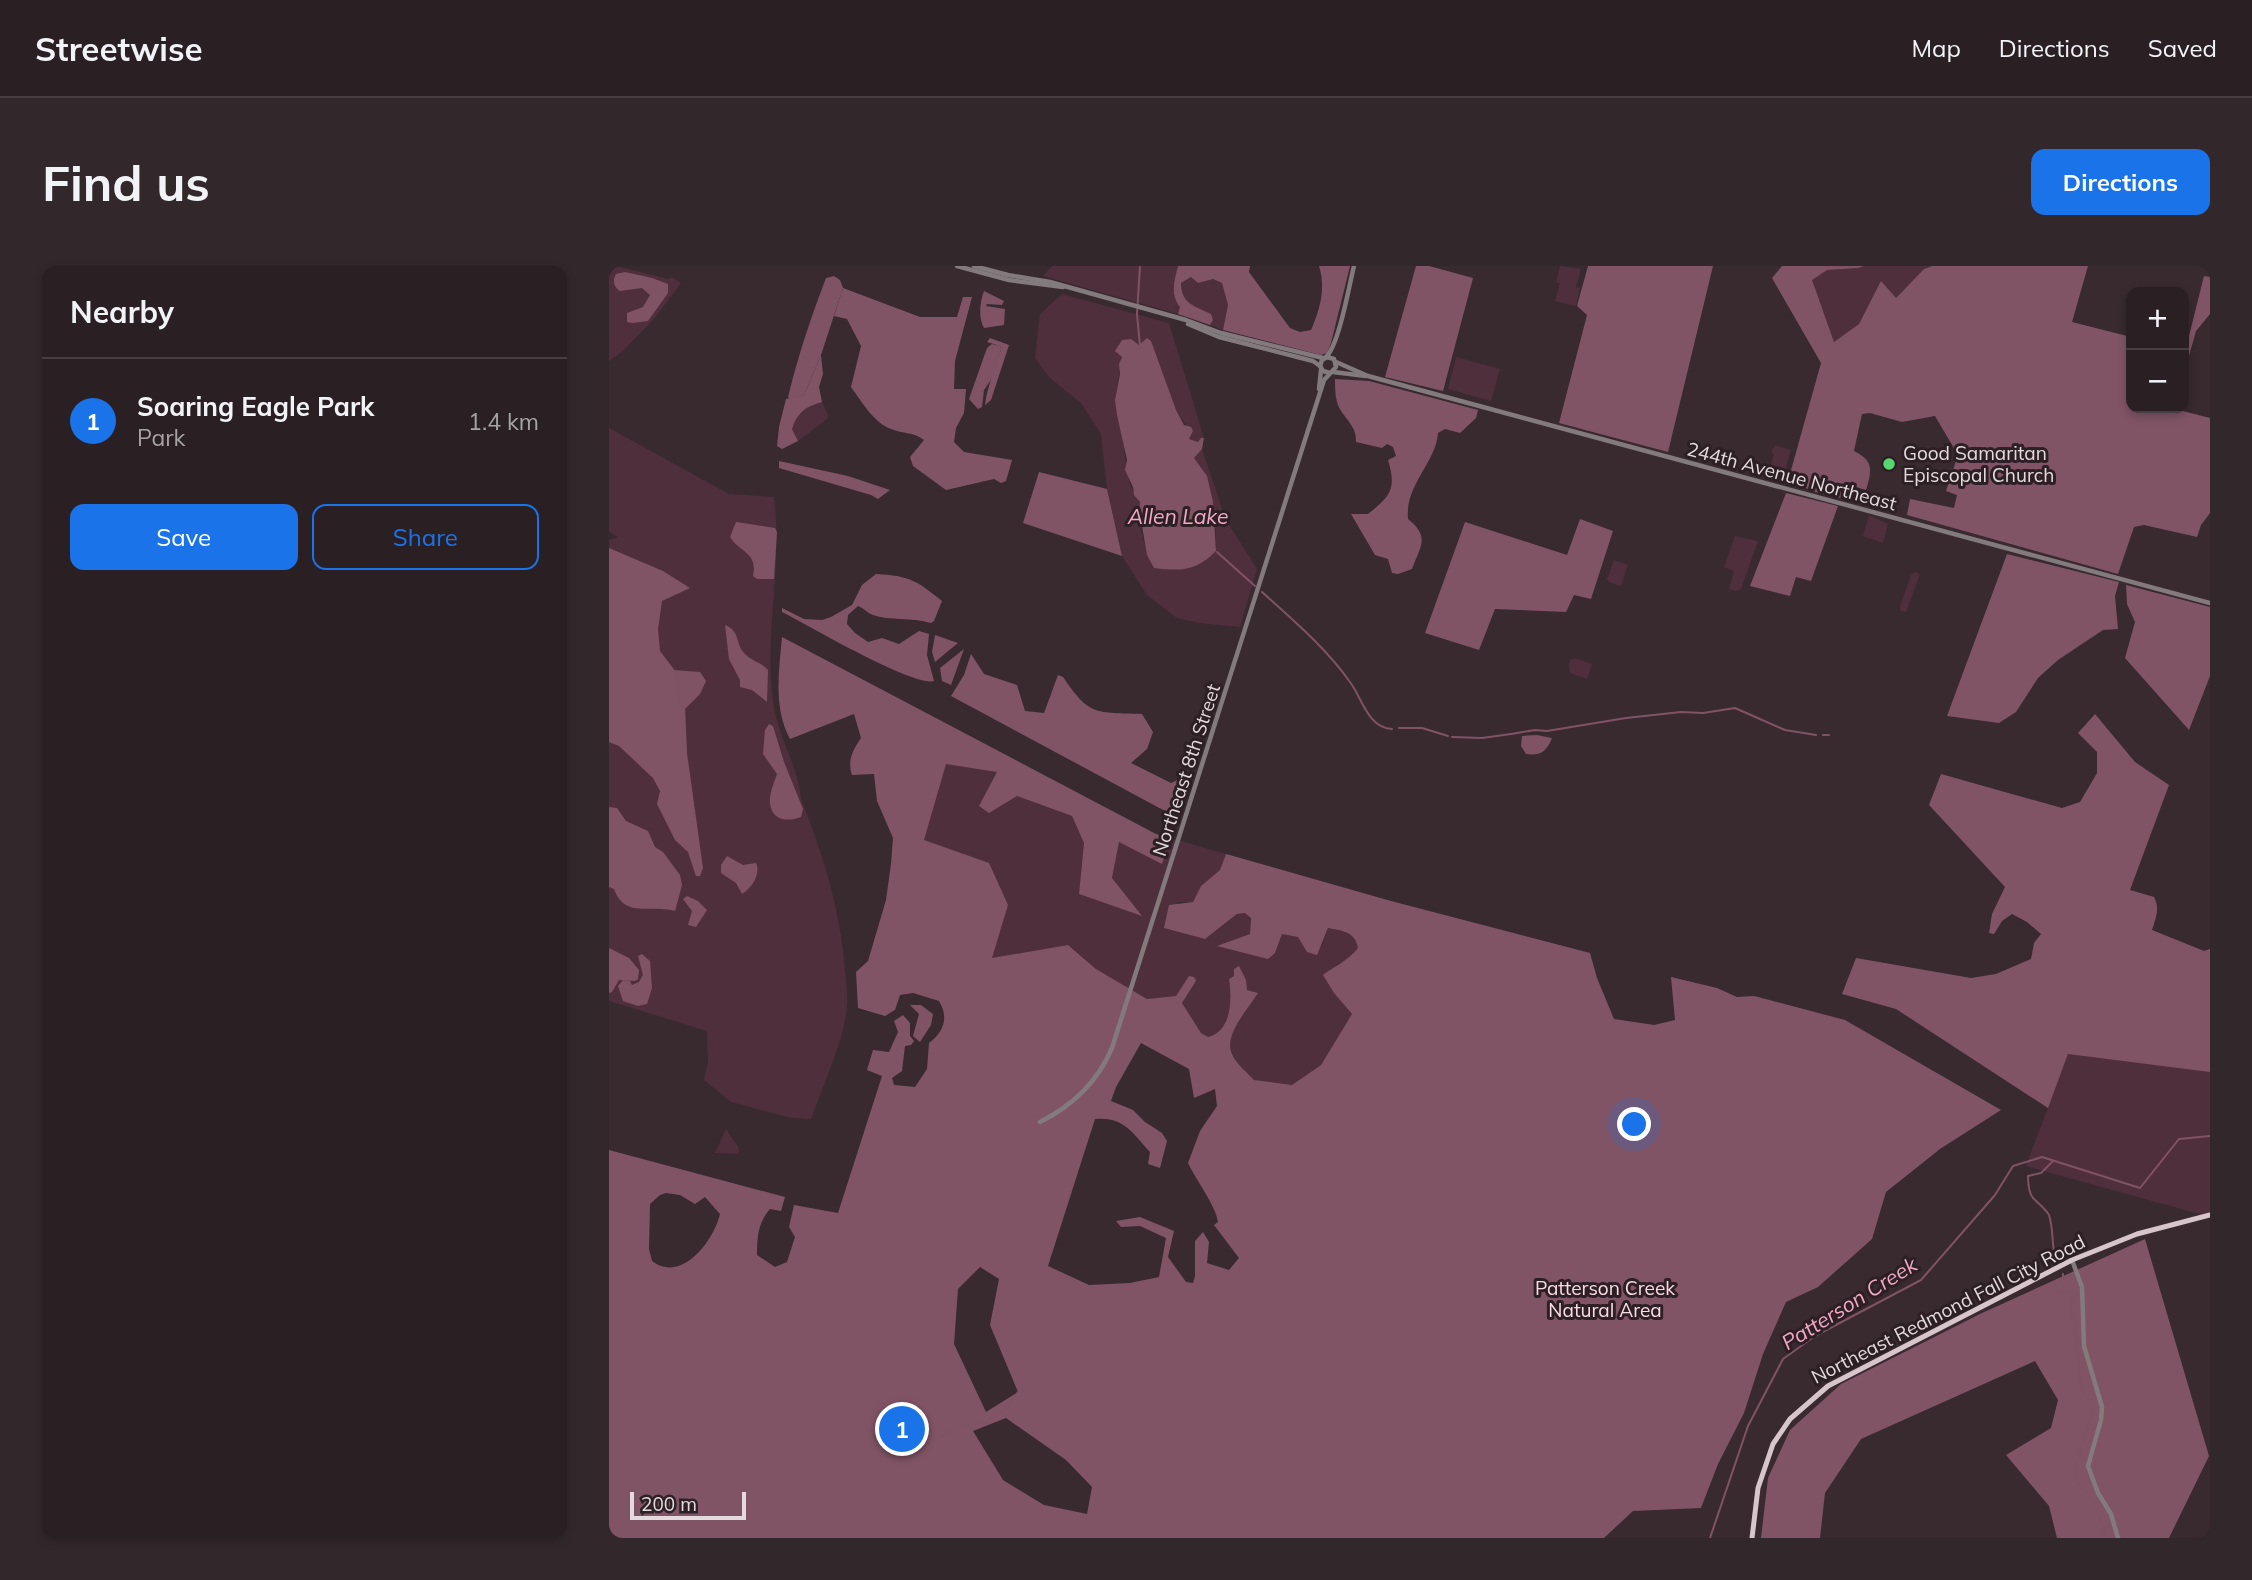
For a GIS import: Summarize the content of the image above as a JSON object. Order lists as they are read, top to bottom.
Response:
{
  "streets": {
    "main road": ["Northeast Redmond Fall City Road"],
    "street": ["244th Avenue Northeast", "Northeast 8th Street"]
  },
  "crossings": [
    ["244th Avenue Northeast", "Northeast 8th Street"]
  ],
  "water": ["Allen Lake", "Patterson Creek"],
  "parks": ["Patterson Creek Natural Area"],
  "places": ["Good Samaritan Episcopal Church"],
  "scale_bar": "200 m",
  "page": {
    "header": "Streetwise",
    "nav": ["Map", "Directions", "Saved"],
    "buttons": [
      "Directions",
      ["Save", "Share"]
    ],
    "title": "Find us",
    "heading": "Nearby",
    "map_buttons": ["+", "−"],
    "list": [
      {
        "mark": "1",
        "name": "Soaring Eagle Park",
        "note": "Park",
        "value": "1.4 km"
      }
    ],
    "pins": "1",
    "scale": "200 m"
  }
}
